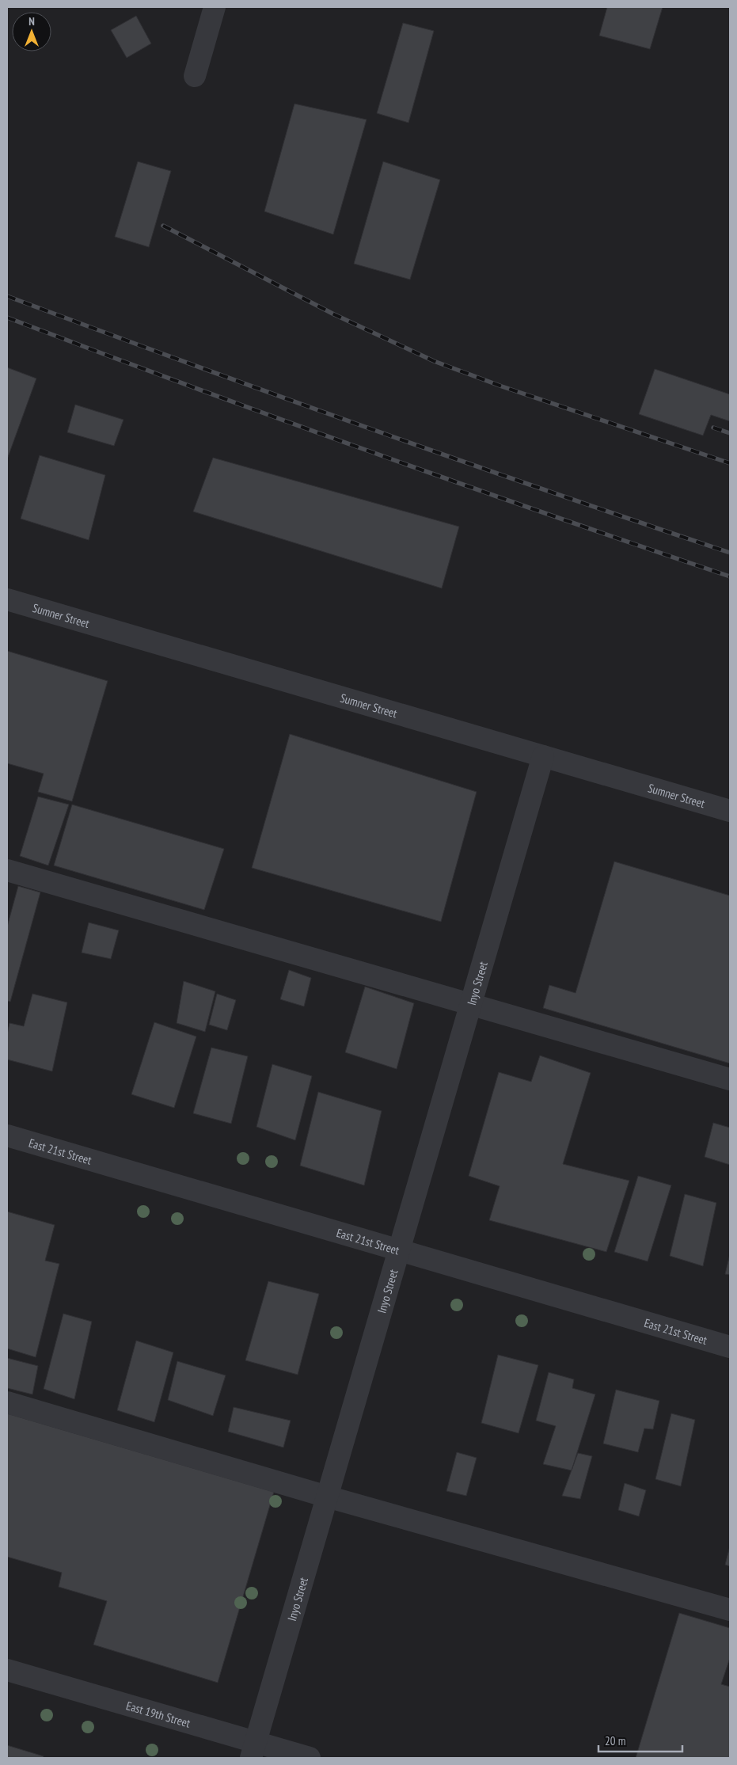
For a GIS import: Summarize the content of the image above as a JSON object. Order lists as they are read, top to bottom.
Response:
{
  "streets": {
    "street": [
      "Sumner Street",
      "Inyo Street",
      "East 21st Street",
      "East 19th Street"
    ]
  },
  "crossings": [
    ["Sumner Street", "Inyo Street"],
    ["Inyo Street", "East 21st Street"],
    ["Inyo Street", "East 19th Street"]
  ],
  "scale_bar": "20 m",
  "north": "top"
}
